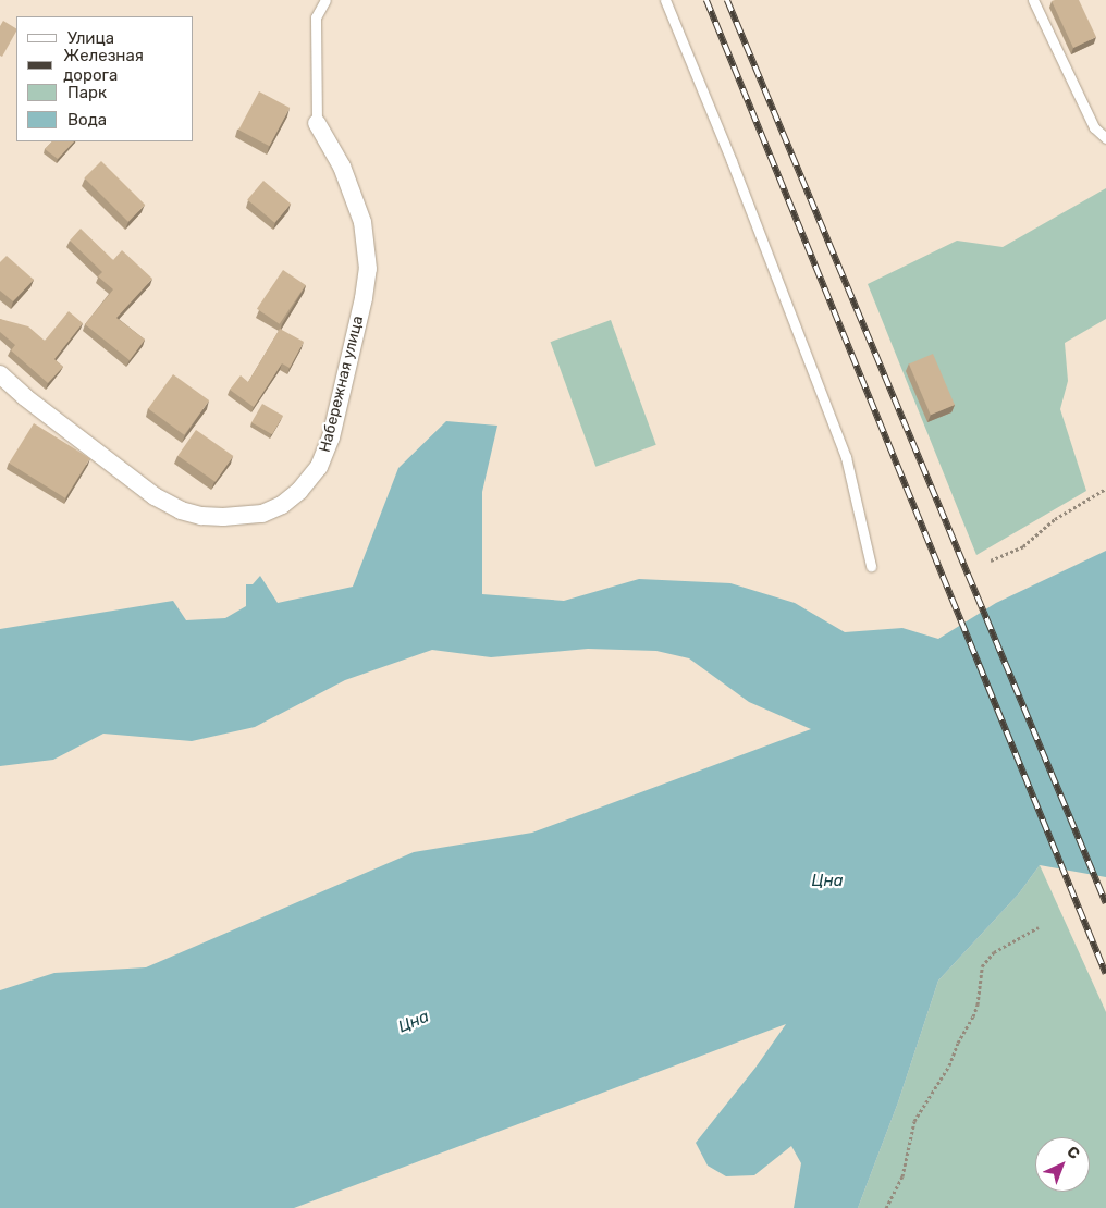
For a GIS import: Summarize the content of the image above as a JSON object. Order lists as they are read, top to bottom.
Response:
{
  "streets": {
    "street": ["Набережная улица"]
  },
  "water": ["Цна"],
  "legend": [
    "Улица",
    "Железная дорога",
    "Парк",
    "Вода"
  ],
  "north": "top right"
}
